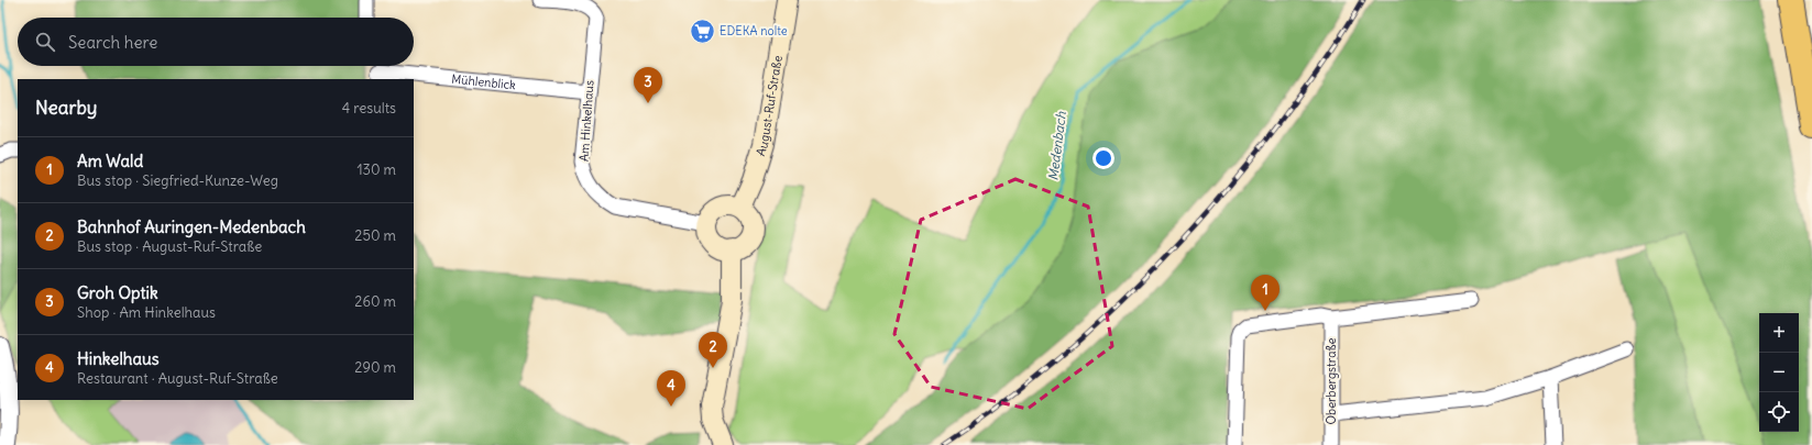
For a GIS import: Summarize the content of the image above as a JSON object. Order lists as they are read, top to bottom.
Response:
{
  "streets": {
    "main road": ["August-Ruf-Straße"],
    "street": ["Mühlenblick", "Am Hinkelhaus", "Oberbergstraße"]
  },
  "crossings": [
    ["Mühlenblick", "Am Hinkelhaus"],
    ["August-Ruf-Straße", "Am Hinkelhaus"]
  ],
  "water": ["Medenbach"],
  "places": {
    "supermarket": ["EDEKA nolte"]
  },
  "page": {
    "search": "Search here",
    "pins": [
      "3",
      "1",
      "2",
      "4"
    ],
    "heading": ["Nearby", "4 results"],
    "list": [
      {
        "mark": "1",
        "name": "Am Wald",
        "note": "Bus stop · Siegfried-Kunze-Weg",
        "value": "130 m"
      },
      {
        "mark": "2",
        "name": "Bahnhof Auringen-Medenbach",
        "note": "Bus stop · August-Ruf-Straße",
        "value": "250 m"
      },
      {
        "mark": "3",
        "name": "Groh Optik",
        "note": "Shop · Am Hinkelhaus",
        "value": "260 m"
      },
      {
        "mark": "4",
        "name": "Hinkelhaus",
        "note": "Restaurant · August-Ruf-Straße",
        "value": "290 m"
      }
    ],
    "map_buttons": ["+", "−"]
  }
}
